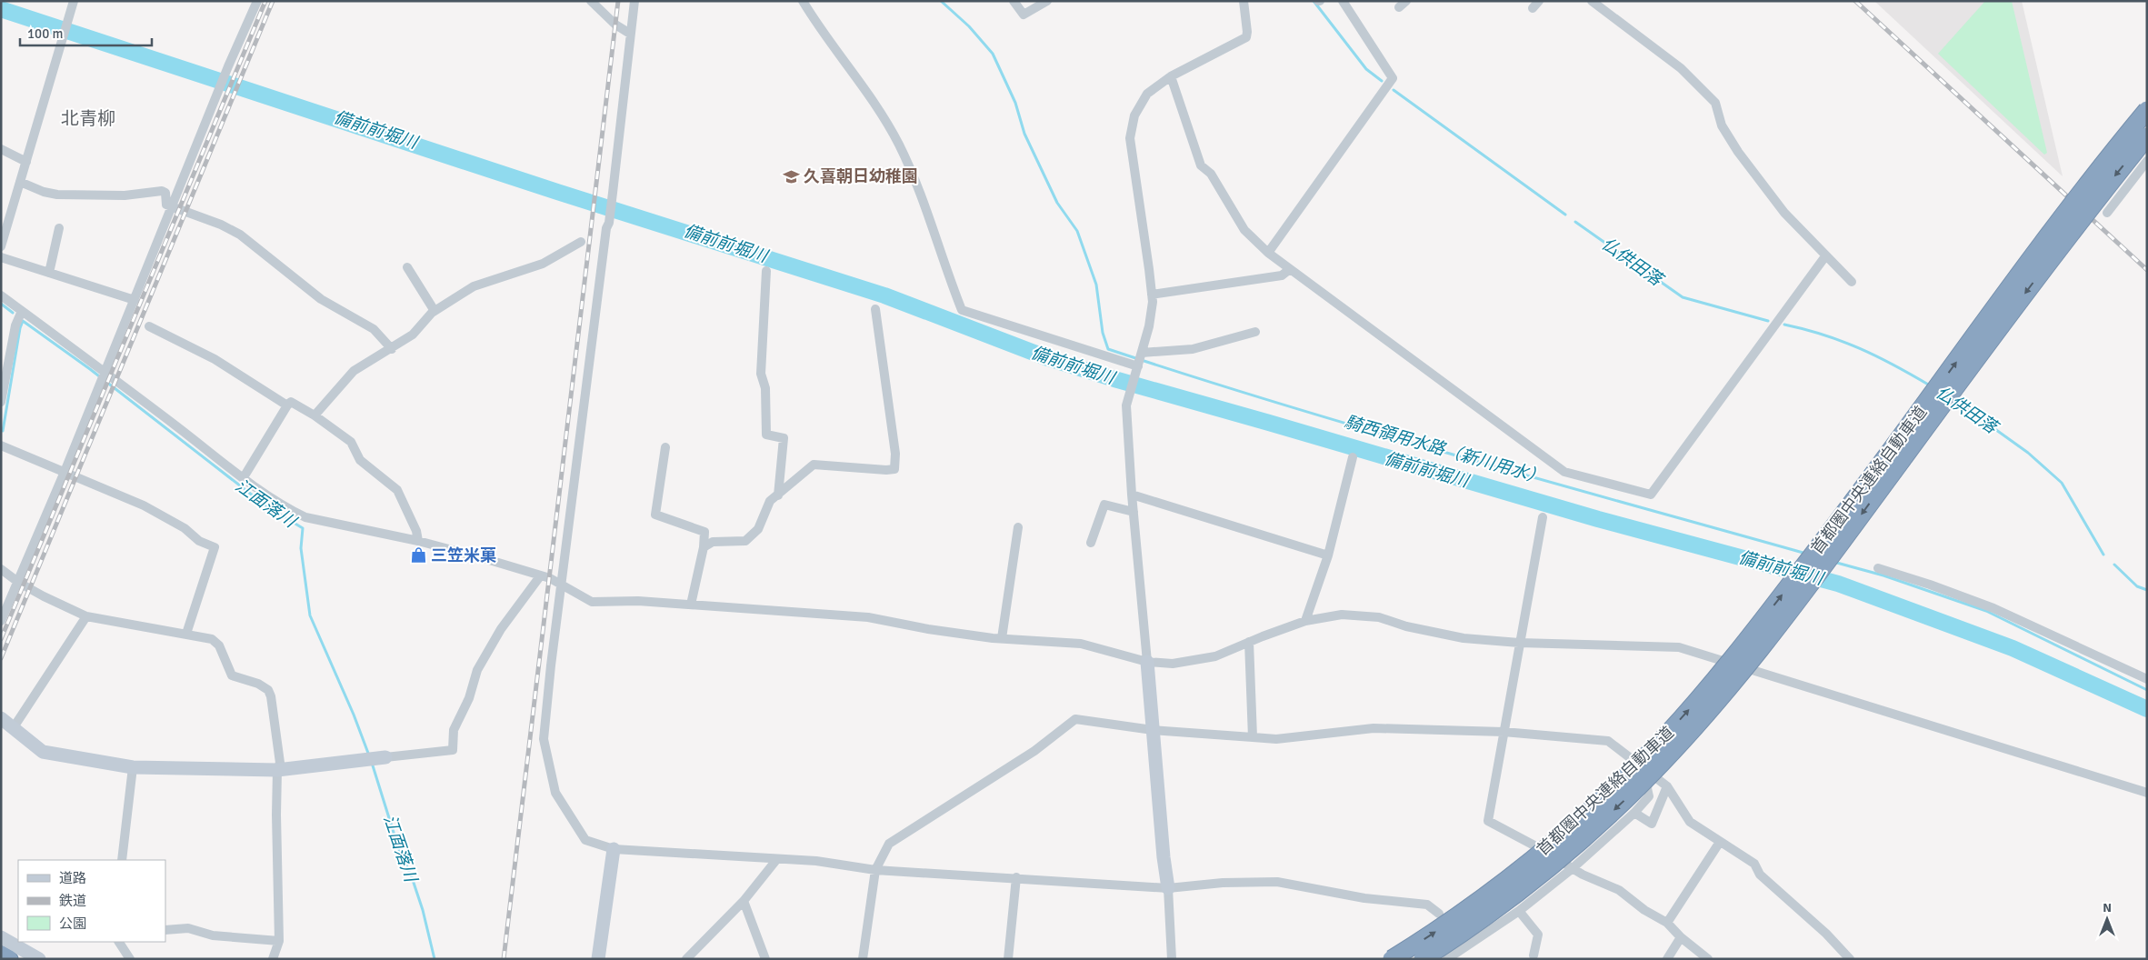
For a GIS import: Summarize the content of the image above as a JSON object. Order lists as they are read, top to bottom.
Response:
{
  "streets": {
    "highway": ["首都圏中央連絡自動車道"]
  },
  "districts": ["北青柳"],
  "water": [
    "備前前堀川",
    "仏供田落",
    "騎西領用水路（新川用水）",
    "江面落川"
  ],
  "places": {
    "school or university": ["久喜朝日幼稚園"],
    "shop": ["三笠米菓"]
  },
  "legend": ["道路", "鉄道", "公園"],
  "scale_bar": "100 m",
  "north": "top"
}
